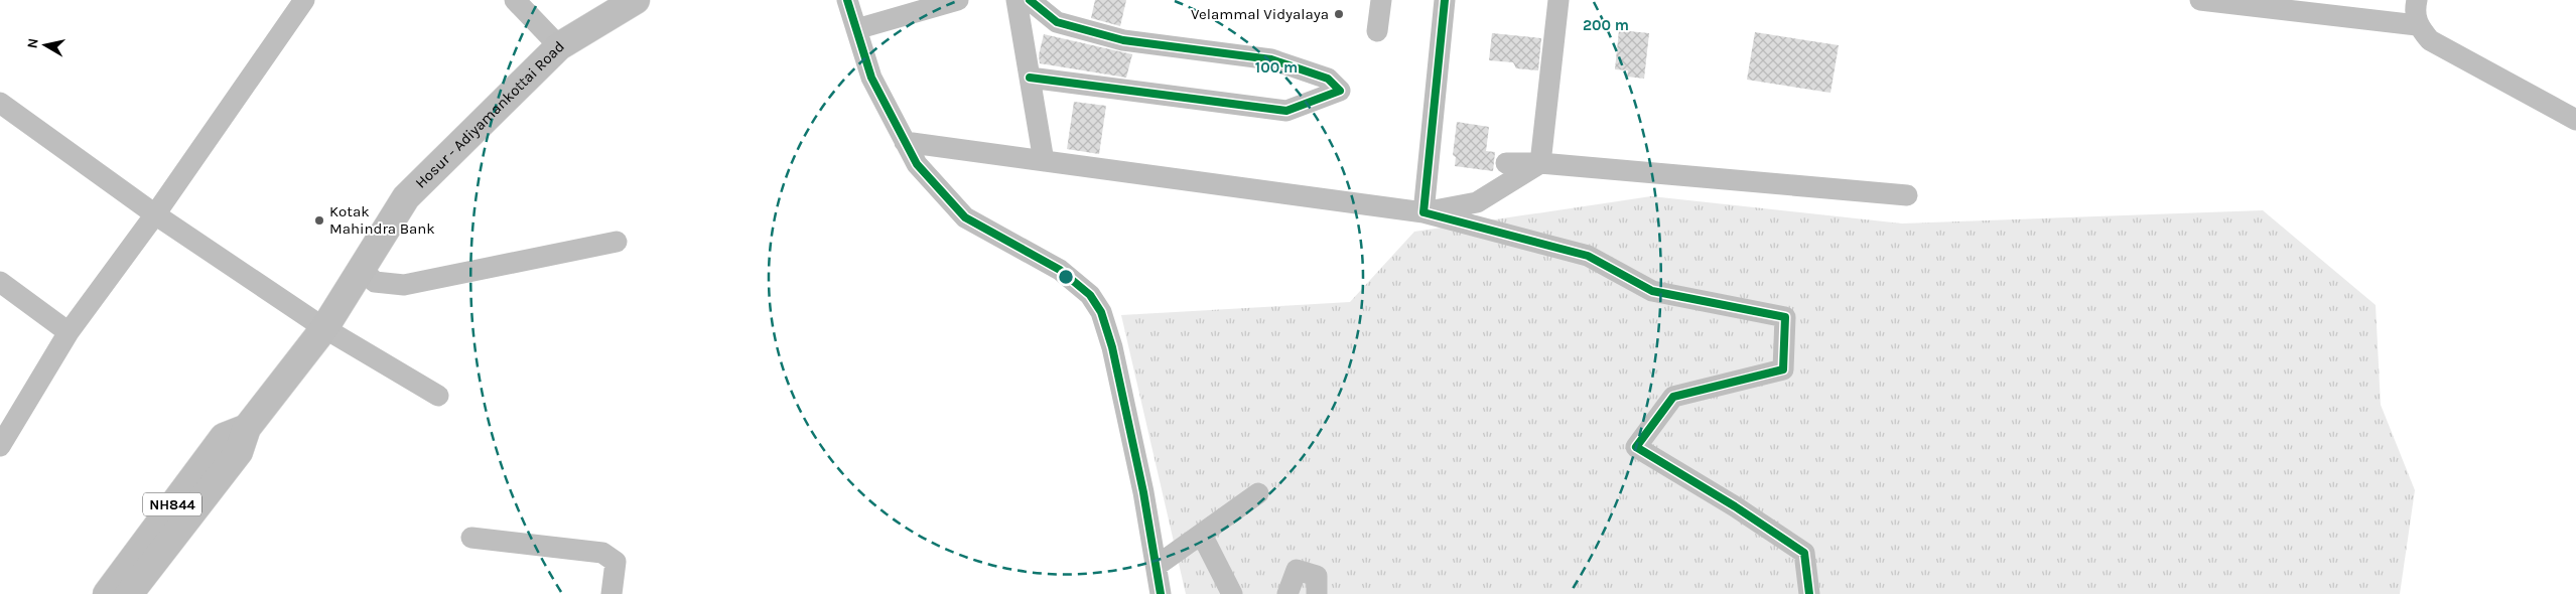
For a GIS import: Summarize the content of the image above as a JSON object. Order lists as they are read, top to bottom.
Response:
{
  "streets": {
    "highway": ["Hosur - Adiyamankottai Road", "NH844"]
  },
  "crossings": [
    ["Hosur - Adiyamankottai Road", "NH844"]
  ],
  "places": ["Velammal Vidyalaya", "Kotak Mahindra Bank"],
  "north": "left",
  "rings": ["200 m", "100 m"]
}
